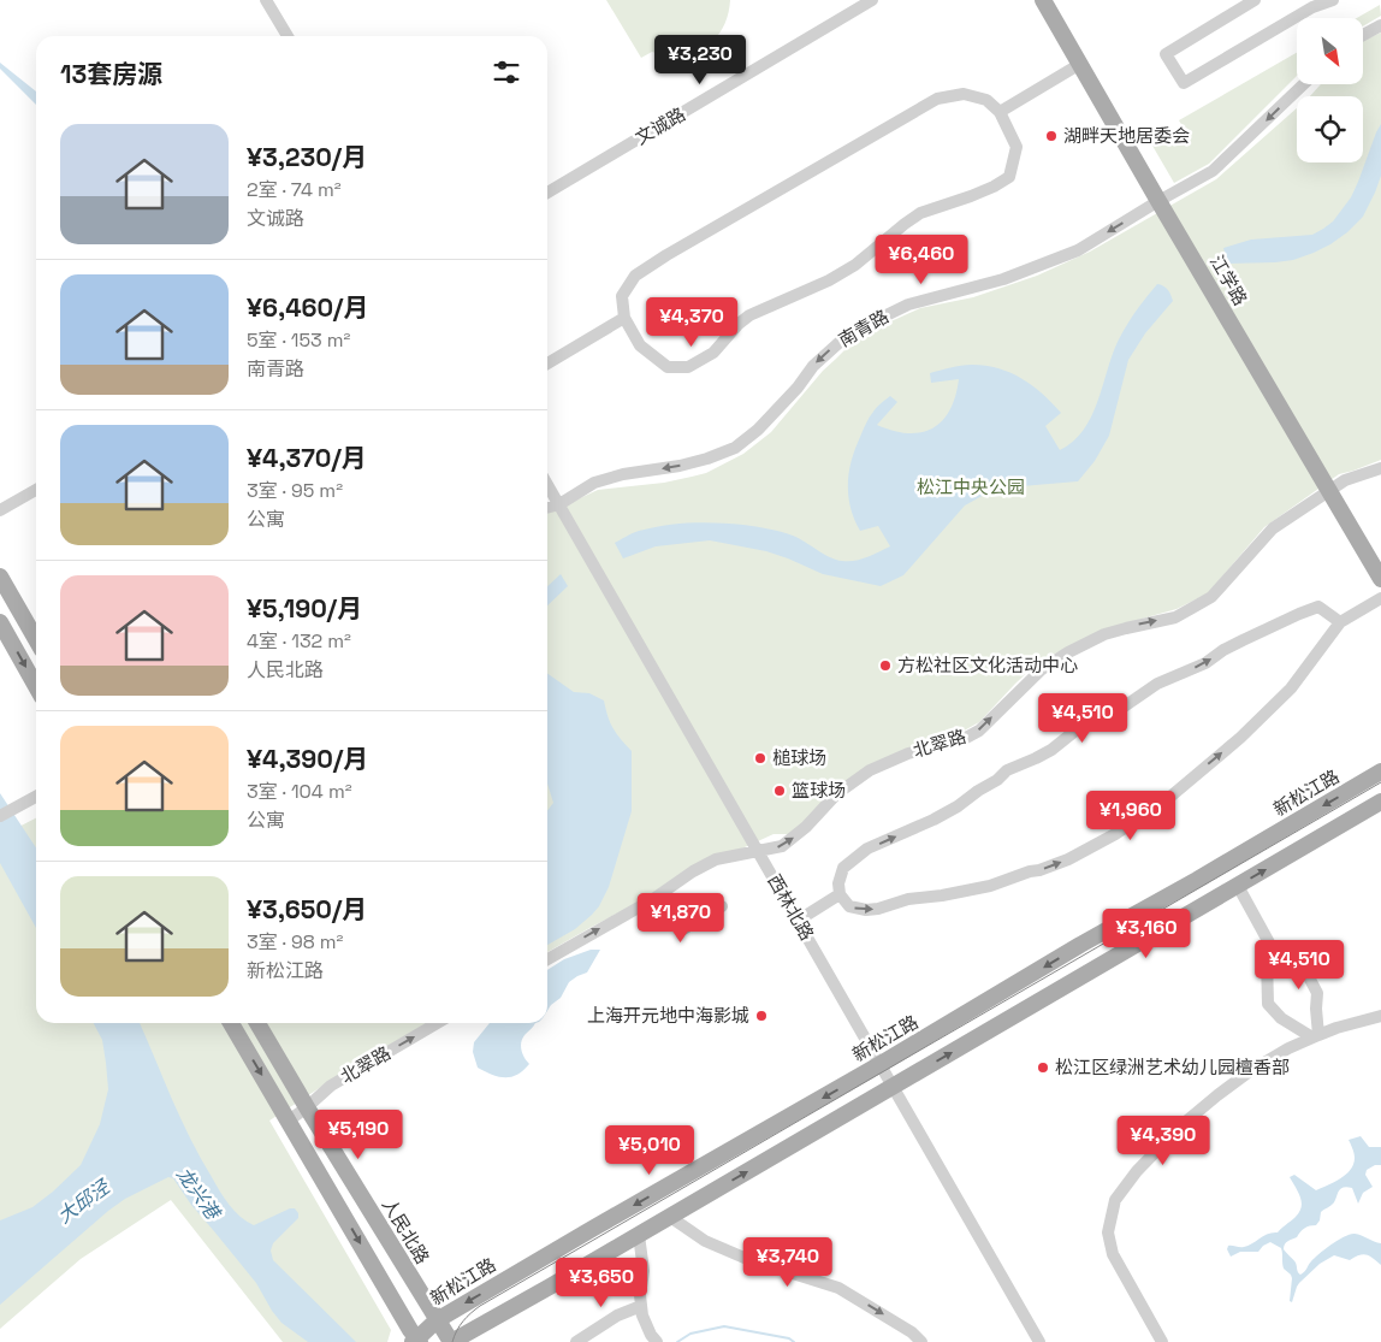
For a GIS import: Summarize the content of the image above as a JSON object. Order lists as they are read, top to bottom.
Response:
{
  "streets": {
    "main road": ["江学路", "新松江路", "人民北路"],
    "street": [
      "文诚路",
      "南青路",
      "北翠路",
      "西林北路"
    ]
  },
  "crossings": [
    ["江学路", "南青路"],
    ["江学路", "北翠路"],
    ["南青路", "西林北路"],
    ["北翠路", "西林北路"],
    ["北翠路", "人民北路"],
    ["新松江路", "西林北路"],
    ["新松江路", "人民北路"]
  ],
  "one_way": ["南青路"],
  "water": ["龙兴港", "大邱泾"],
  "parks": ["松江中央公园"],
  "places": [
    "湖畔天地居委会",
    "方松社区文化活动中心",
    "槌球场",
    "篮球场",
    "上海开元地中海影城",
    "松江区绿洲艺术幼儿园檀香部"
  ],
  "north": "bottom right",
  "page": {
    "price": [
      "¥3,230",
      "¥6,460",
      "¥4,370",
      "¥4,510",
      "¥1,960",
      "¥1,870",
      "¥3,160",
      "¥4,510",
      "¥5,190",
      "¥4,390",
      "¥5,010",
      "¥3,740",
      "¥3,650"
    ],
    "heading": "13套房源",
    "list": [
      {
        "name": "¥3,230/月",
        "note": "2室 · 74 m² · 文诚路"
      },
      {
        "name": "¥6,460/月",
        "note": "5室 · 153 m² · 南青路"
      },
      {
        "name": "¥4,370/月",
        "note": "3室 · 95 m² · 公寓"
      },
      {
        "name": "¥5,190/月",
        "note": "4室 · 132 m² · 人民北路"
      },
      {
        "name": "¥4,390/月",
        "note": "3室 · 104 m² · 公寓"
      },
      {
        "name": "¥3,650/月",
        "note": "3室 · 98 m² · 新松江路"
      }
    ]
  }
}
